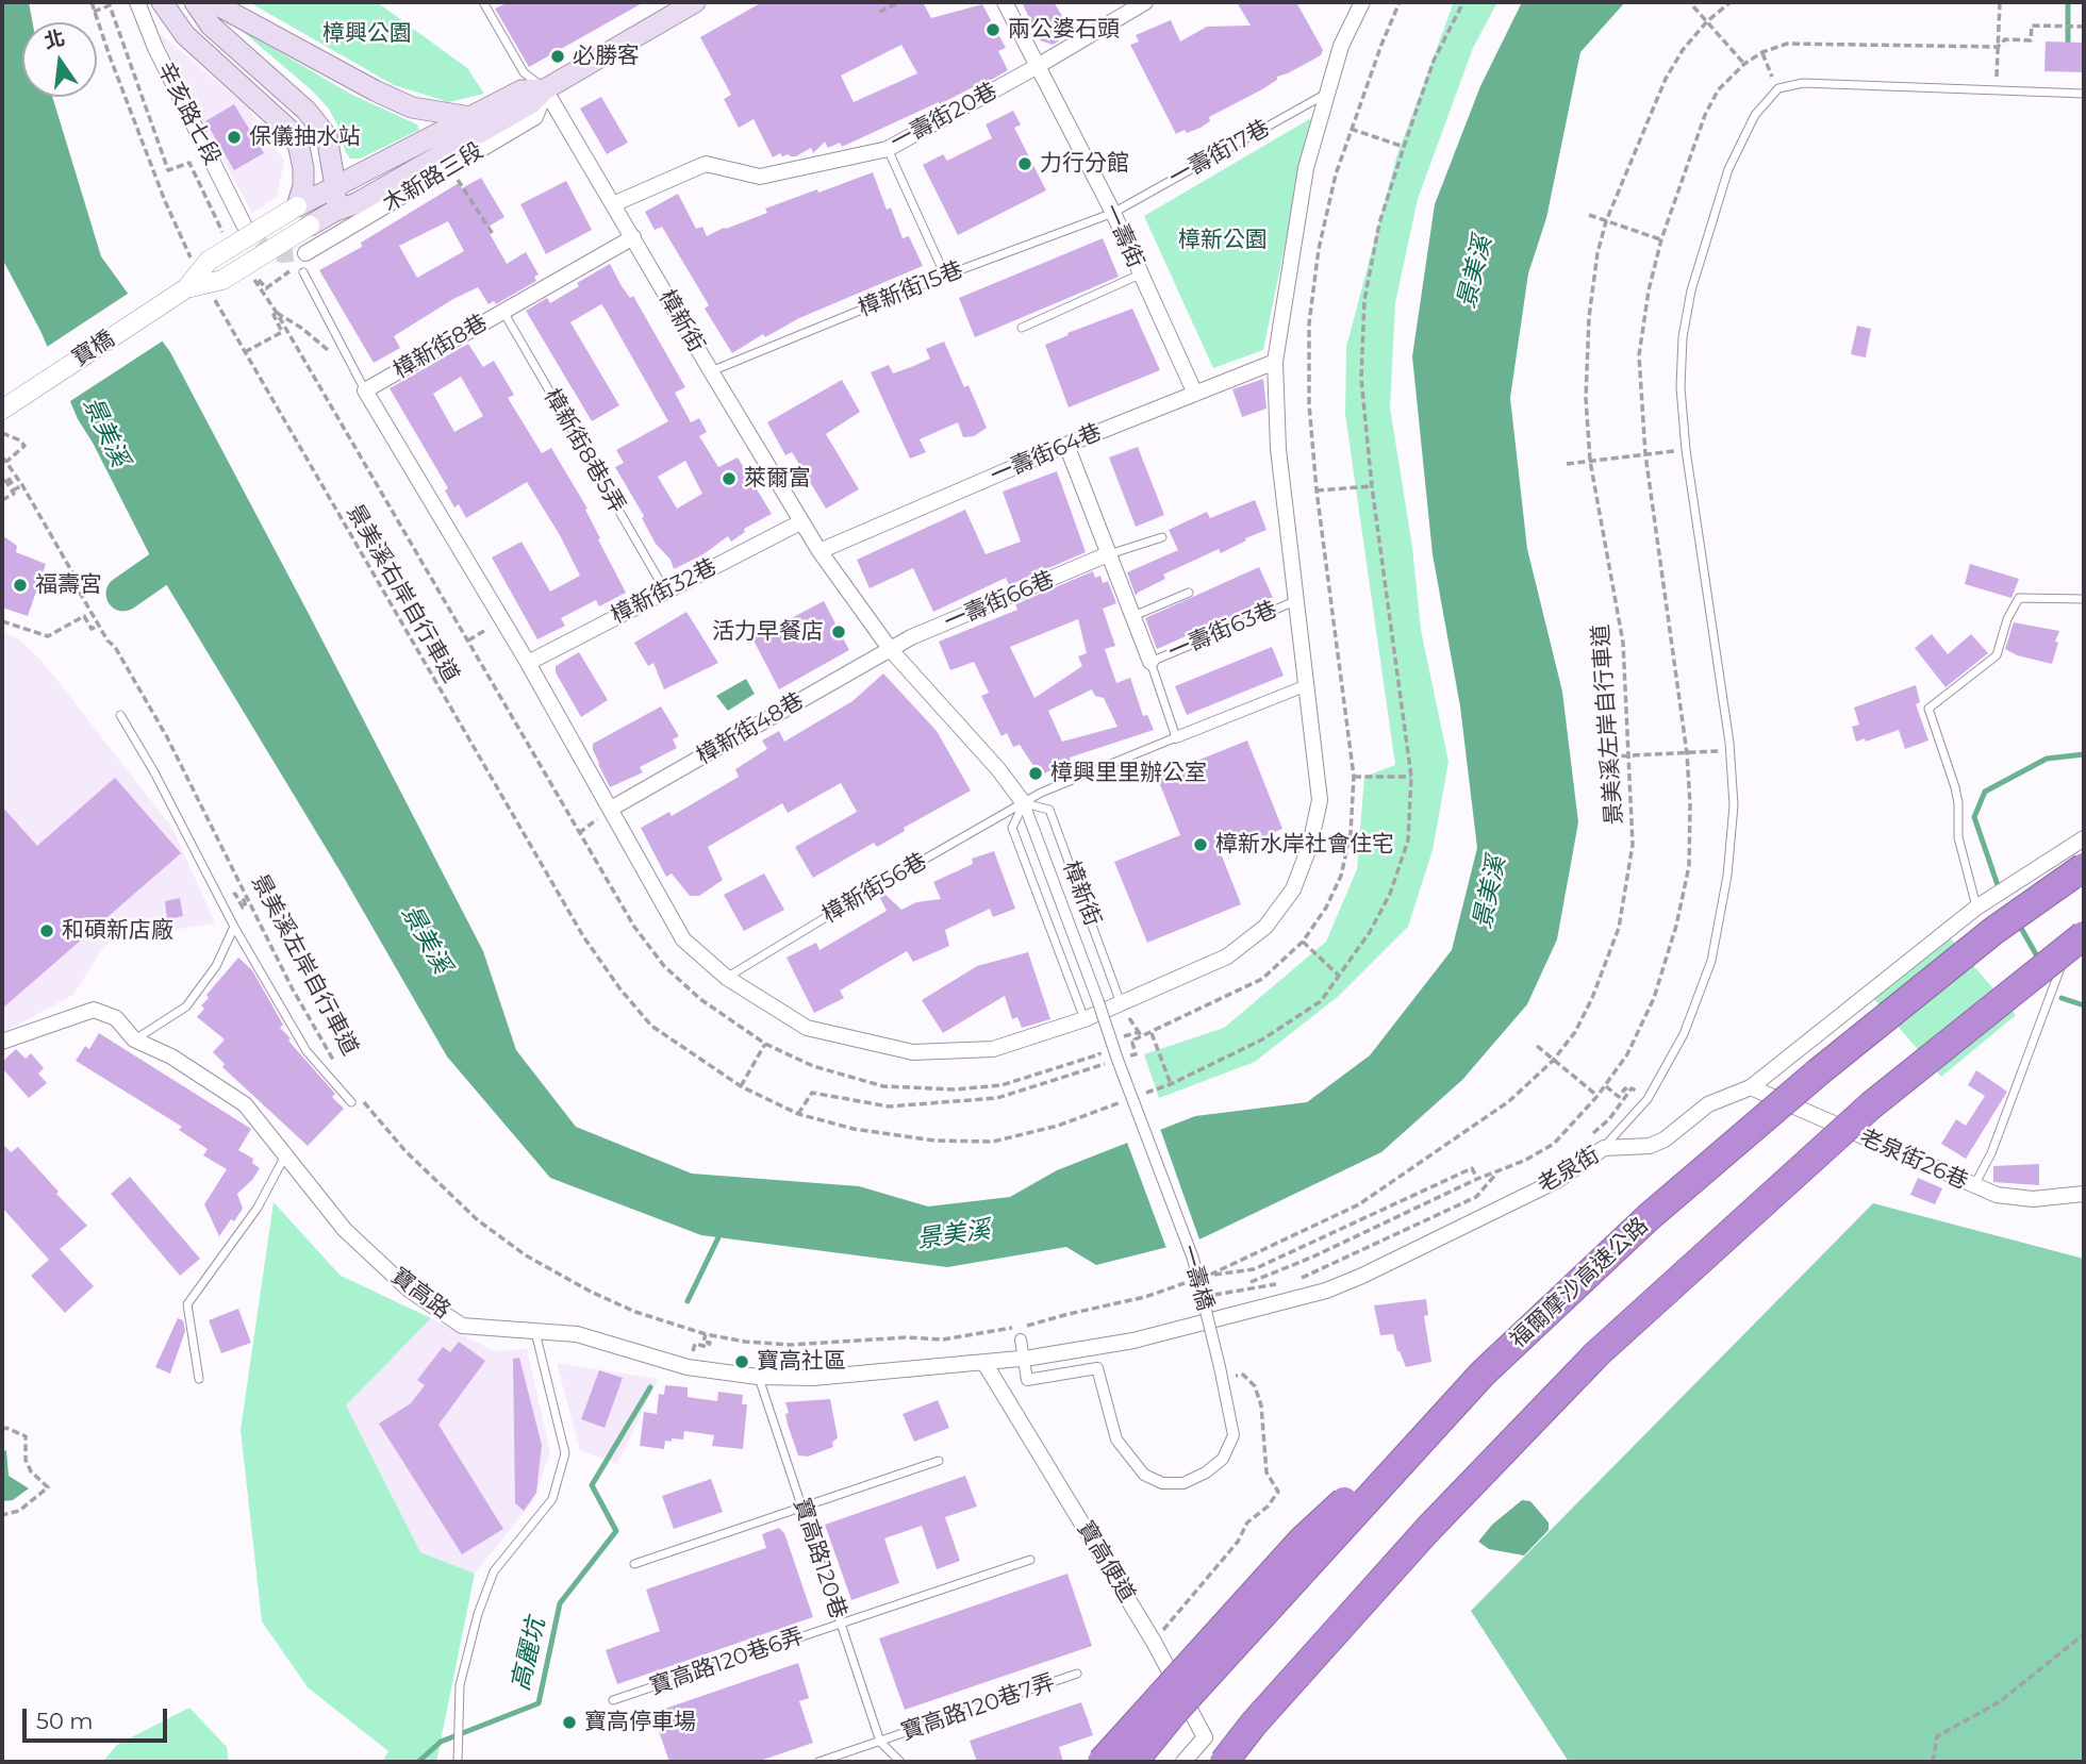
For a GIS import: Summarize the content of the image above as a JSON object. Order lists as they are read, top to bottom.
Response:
{
  "streets": {
    "highway": ["福爾摩沙高速公路"],
    "main road": ["木新路三段"],
    "street": [
      "辛亥路七段",
      "一壽街20巷",
      "一壽街",
      "樟新街",
      "樟新街8巷",
      "寶橋",
      "一壽街64巷",
      "樟新街32巷",
      "一壽街66巷",
      "樟新街48巷",
      "老泉街26巷",
      "老泉街",
      "一壽橋",
      "寶高路",
      "寶高便道"
    ],
    "lane": [
      "一壽街17巷",
      "樟新街15巷",
      "樟新街8巷5弄",
      "一壽街63巷",
      "樟新街56巷",
      "寶高路120巷",
      "寶高路120巷6弄",
      "寶高路120巷7弄"
    ],
    "path": ["景美溪右岸自行車道", "景美溪左岸自行車道"]
  },
  "crossings": [
    ["一壽街20巷", "一壽街"],
    ["一壽街20巷", "樟新街"],
    ["一壽街17巷", "一壽街"],
    ["一壽街17巷", "樟新街15巷"],
    ["木新路三段", "樟新街"],
    ["木新路三段", "寶橋"],
    ["一壽街", "樟新街15巷"],
    ["一壽街", "一壽街64巷"],
    ["樟新街15巷", "樟新街"],
    ["樟新街", "樟新街8巷"],
    ["樟新街", "一壽街64巷"],
    ["樟新街", "樟新街32巷"],
    ["樟新街", "一壽街66巷"],
    ["樟新街", "樟新街48巷"],
    ["樟新街", "樟新街56巷"],
    ["樟新街", "一壽橋"],
    ["樟新街8巷", "樟新街8巷5弄"],
    ["樟新街8巷5弄", "樟新街32巷"],
    ["景美溪右岸自行車道", "一壽橋"],
    ["一壽街66巷", "樟新街48巷"],
    ["樟新街56巷", "一壽橋"],
    ["老泉街26巷", "老泉街"],
    ["老泉街", "一壽橋"],
    ["老泉街", "寶高路"],
    ["老泉街", "寶高便道"],
    ["寶高路", "寶高路120巷"],
    ["寶高路", "寶高便道"],
    ["寶高路120巷", "寶高路120巷6弄"],
    ["寶高路120巷", "寶高路120巷7弄"]
  ],
  "water": ["景美溪", "高麗坑"],
  "parks": ["樟興公園", "樟新公園"],
  "places": [
    "兩公婆石頭",
    "必勝客",
    "保儀抽水站",
    "力行分館",
    "萊爾富",
    "福壽宮",
    "活力早餐店",
    "樟興里里辦公室",
    "樟新水岸社會住宅",
    "和碩新店廠",
    "寶高社區",
    "寶高停車場"
  ],
  "scale_bar": "50 m",
  "north": "top"
}
